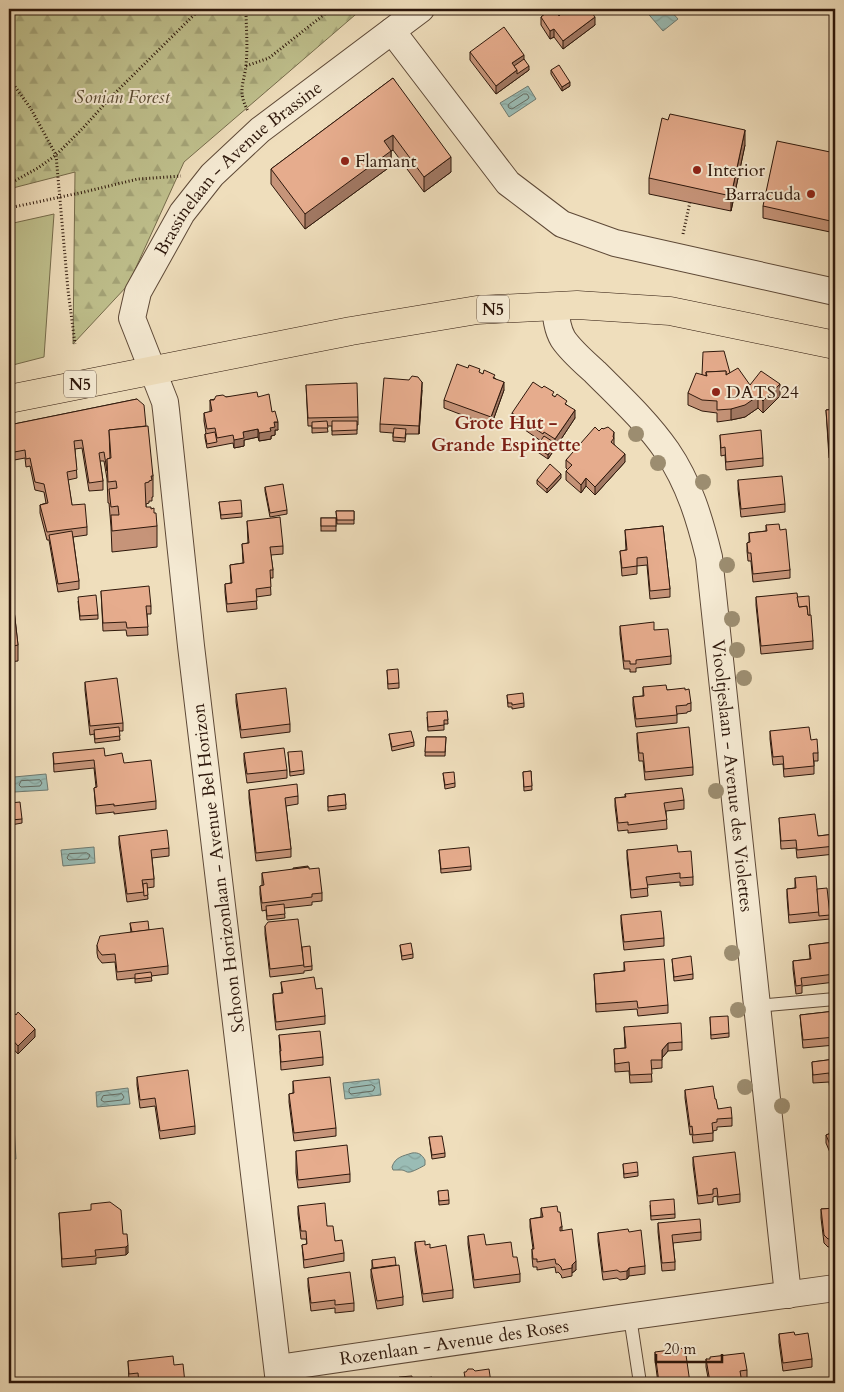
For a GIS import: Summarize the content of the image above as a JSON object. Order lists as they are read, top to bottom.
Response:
{
  "streets": {
    "main road": ["N5"],
    "street": [
      "Brassinelaan - Avenue Brassine",
      "Viooltjeslaan - Avenue des Violettes",
      "Schoon Horizonlaan - Avenue Bel Horizon",
      "Rozenlaan - Avenue des Roses"
    ]
  },
  "crossings": [
    ["Brassinelaan - Avenue Brassine", "N5"],
    ["Brassinelaan - Avenue Brassine", "Schoon Horizonlaan - Avenue Bel Horizon"],
    ["N5", "Viooltjeslaan - Avenue des Violettes"],
    ["N5", "Schoon Horizonlaan - Avenue Bel Horizon"],
    ["Viooltjeslaan - Avenue des Violettes", "Rozenlaan - Avenue des Roses"],
    ["Schoon Horizonlaan - Avenue Bel Horizon", "Rozenlaan - Avenue des Roses"]
  ],
  "districts": ["Grote Hut - Grande Espinette"],
  "parks": ["Sonian Forest"],
  "places": [
    "Flamant",
    "Interior",
    "Barracuda",
    "DATS 24"
  ],
  "scale_bar": "20 m"
}
